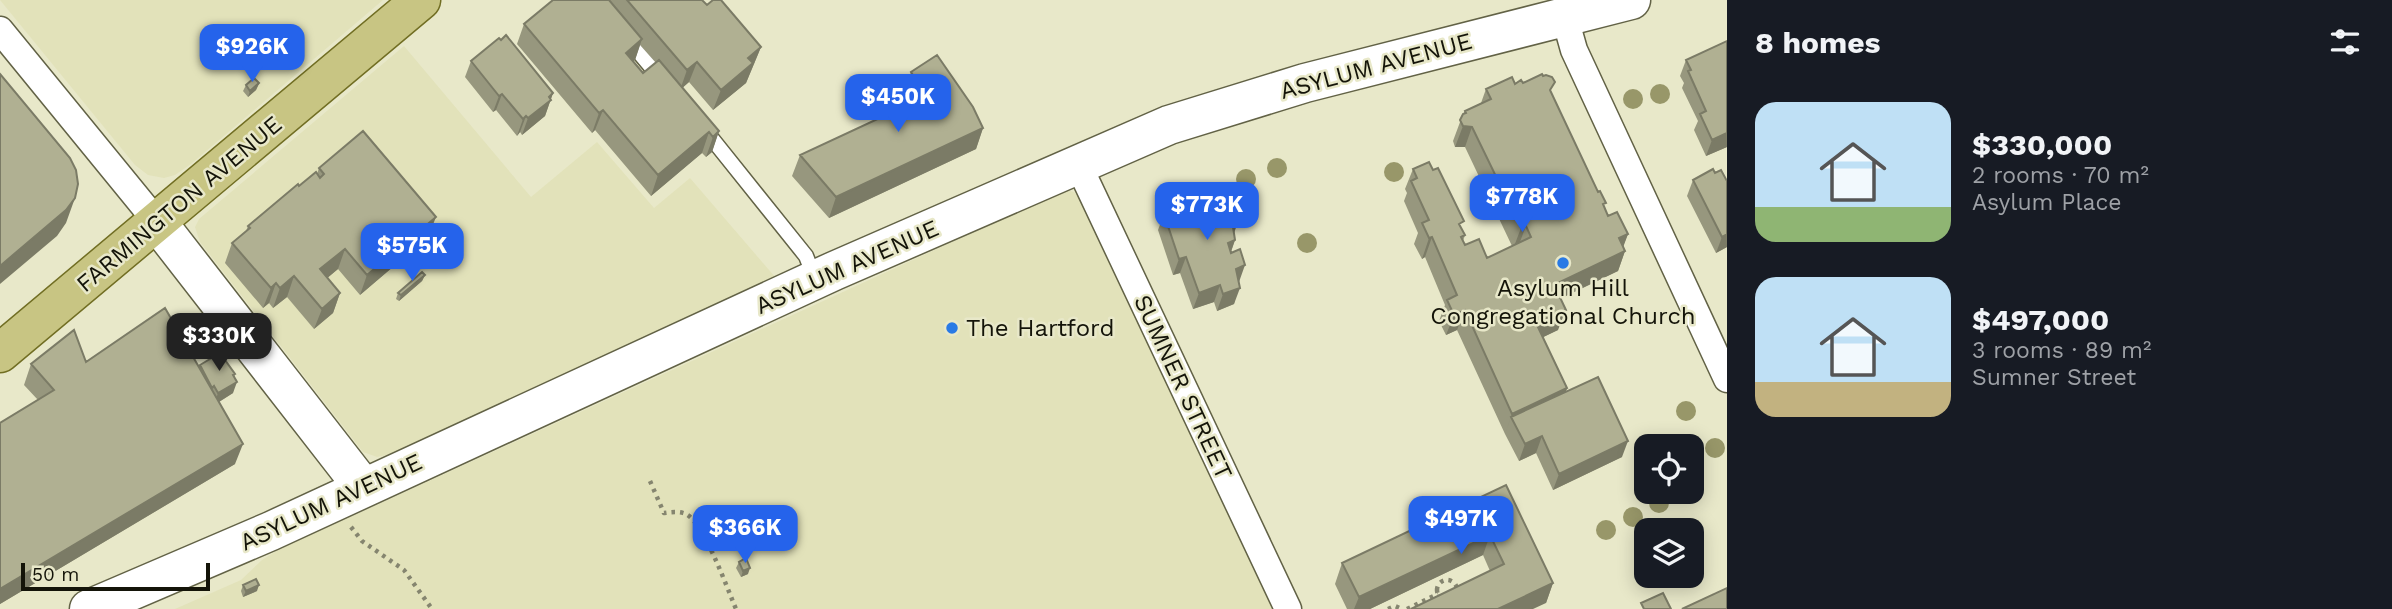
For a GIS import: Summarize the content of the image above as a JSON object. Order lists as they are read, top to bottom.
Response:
{
  "streets": {
    "main road": ["ASYLUM AVENUE", "FARMINGTON AVENUE"],
    "street": ["SUMNER STREET"]
  },
  "crossings": [
    ["ASYLUM AVENUE", "SUMNER STREET"]
  ],
  "places": ["Asylum Hill Congregational Church", "The Hartford"],
  "scale_bar": "50 m",
  "page": {
    "heading": "8 homes",
    "price": [
      "$926K",
      "$450K",
      "$778K",
      "$773K",
      "$575K",
      "$330K",
      "$497K",
      "$366K"
    ],
    "list": [
      {
        "name": "$330,000",
        "note": "2 rooms · 70 m² · Asylum Place"
      },
      {
        "name": "$497,000",
        "note": "3 rooms · 89 m² · Sumner Street"
      }
    ],
    "scale": "50 m"
  }
}
